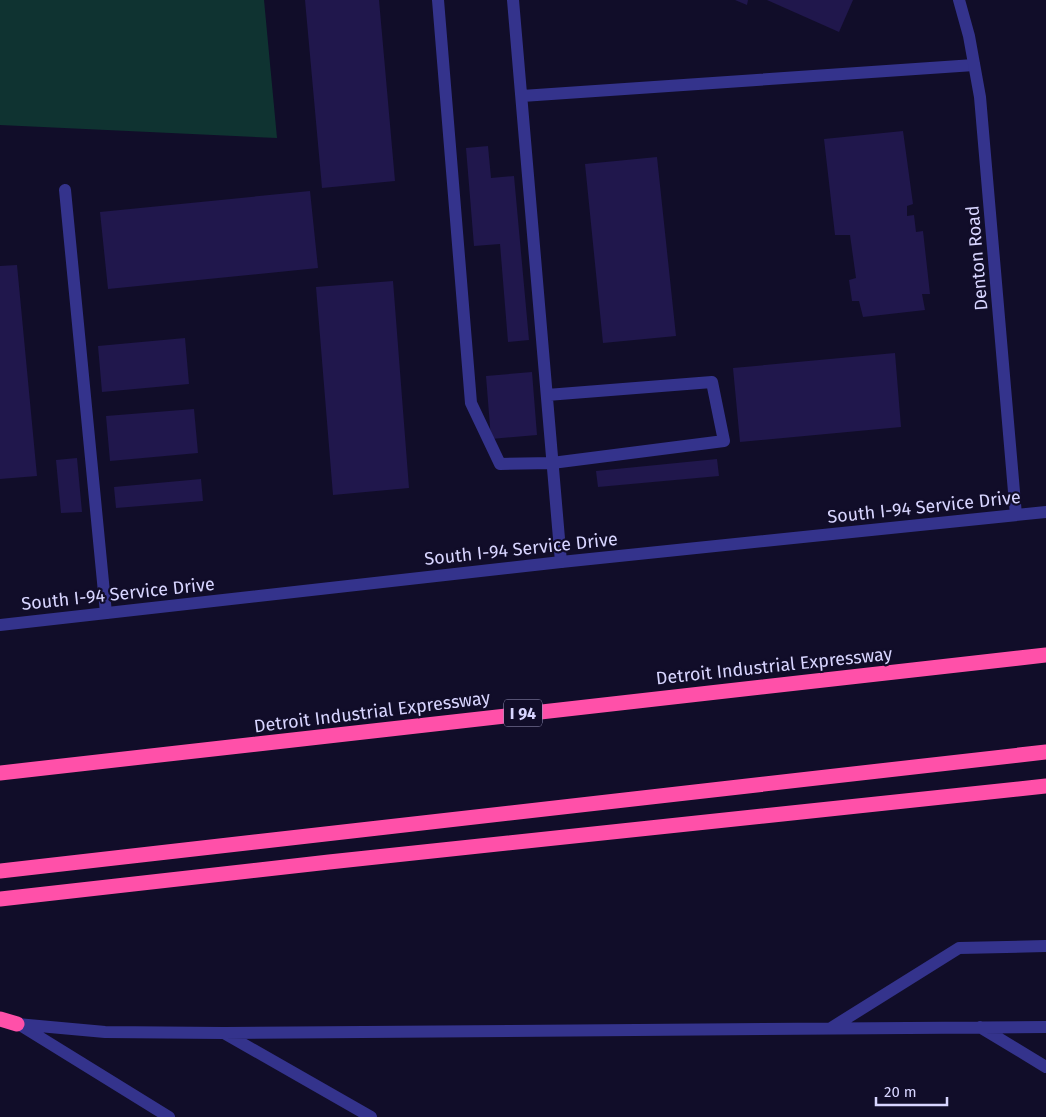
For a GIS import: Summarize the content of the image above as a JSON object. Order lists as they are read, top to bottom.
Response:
{
  "streets": {
    "highway": ["Detroit Industrial Expressway", "I 94"],
    "street": ["Denton Road", "South I-94 Service Drive"]
  },
  "crossings": [
    ["Denton Road", "South I-94 Service Drive"]
  ],
  "scale_bar": "20 m"
}
